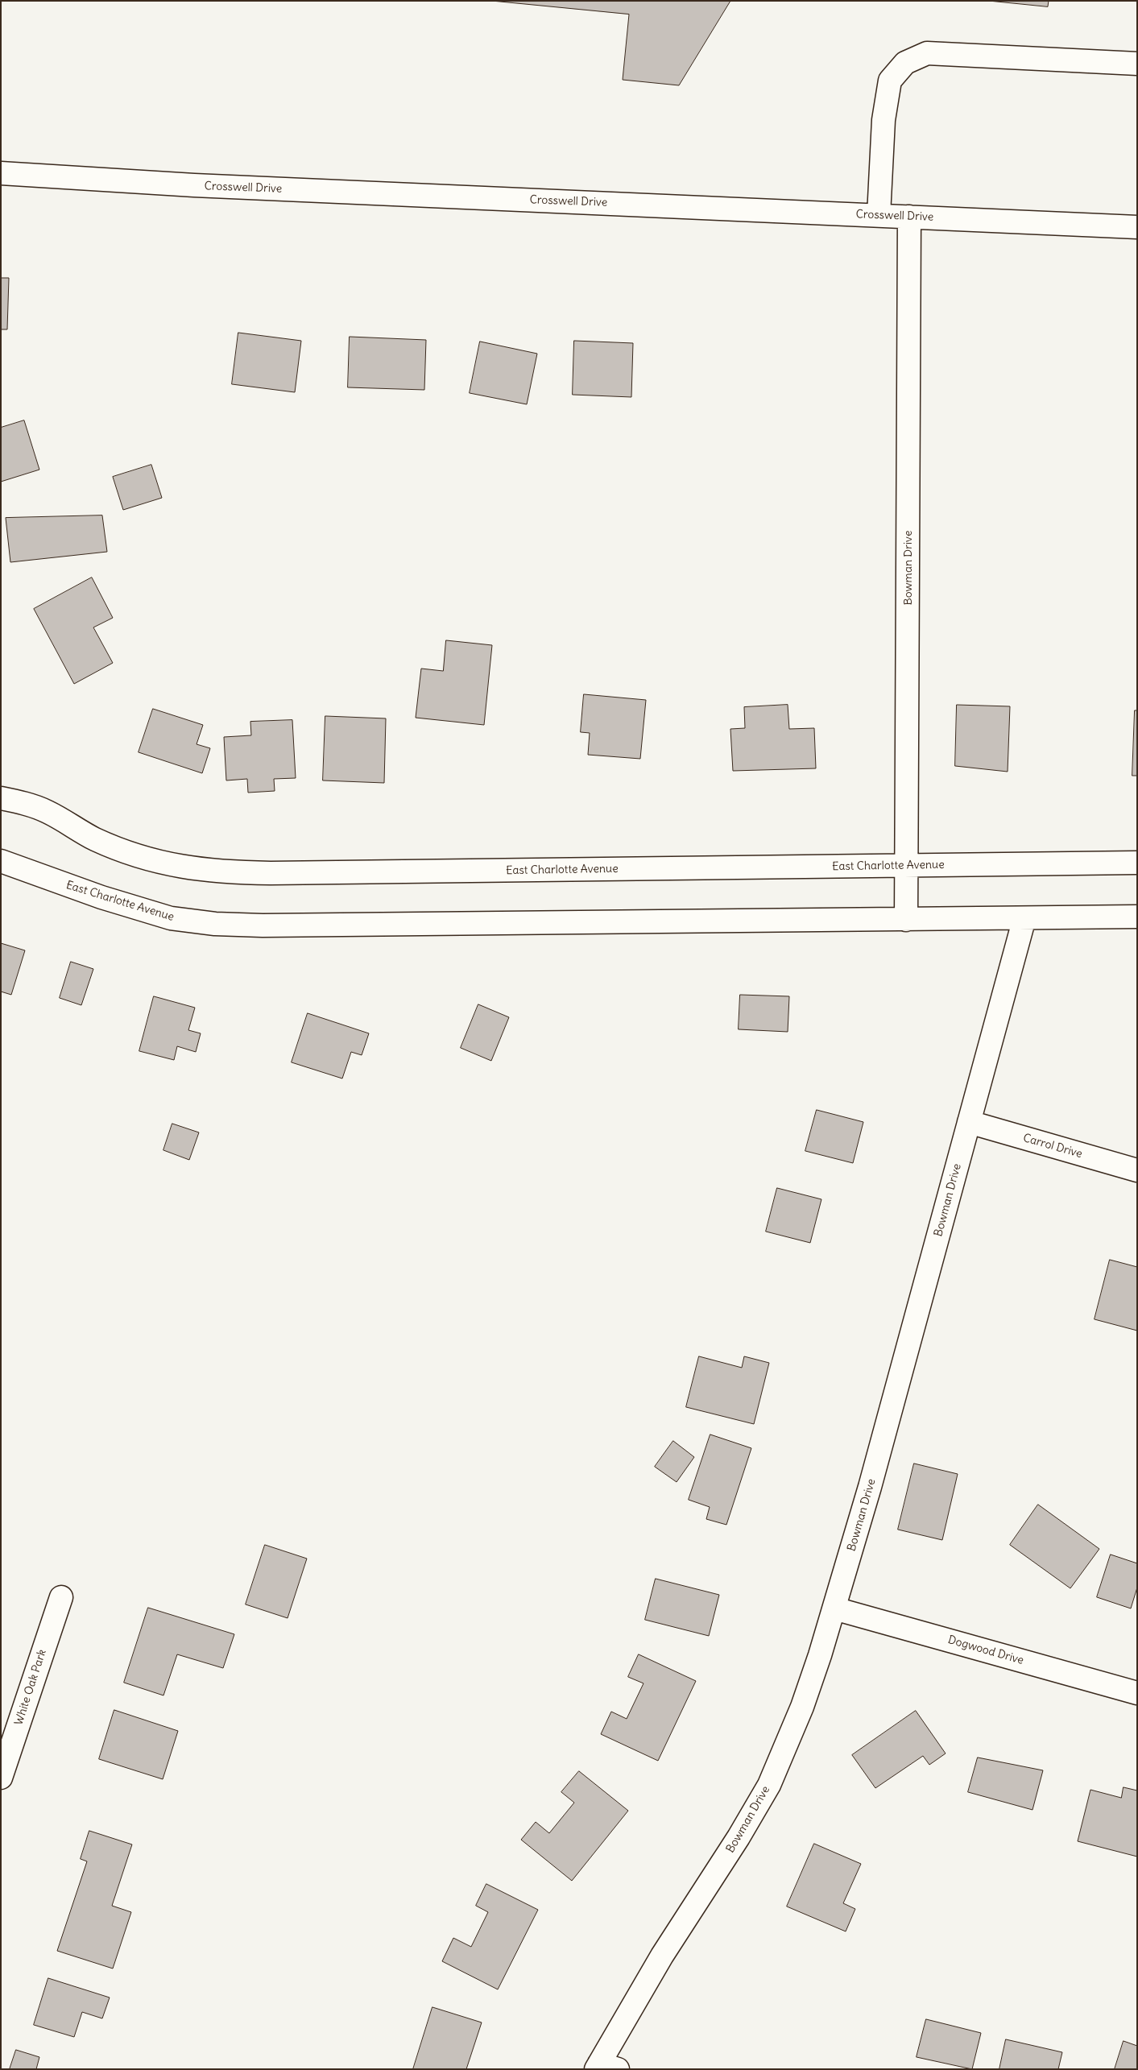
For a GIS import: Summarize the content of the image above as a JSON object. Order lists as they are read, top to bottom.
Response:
{
  "streets": {
    "street": [
      "Crosswell Drive",
      "Bowman Drive",
      "East Charlotte Avenue",
      "Carrol Drive",
      "Dogwood Drive",
      "White Oak Park"
    ]
  },
  "crossings": [
    ["Crosswell Drive", "Bowman Drive"],
    ["Bowman Drive", "East Charlotte Avenue"],
    ["Bowman Drive", "Carrol Drive"],
    ["Bowman Drive", "Dogwood Drive"]
  ]
}
